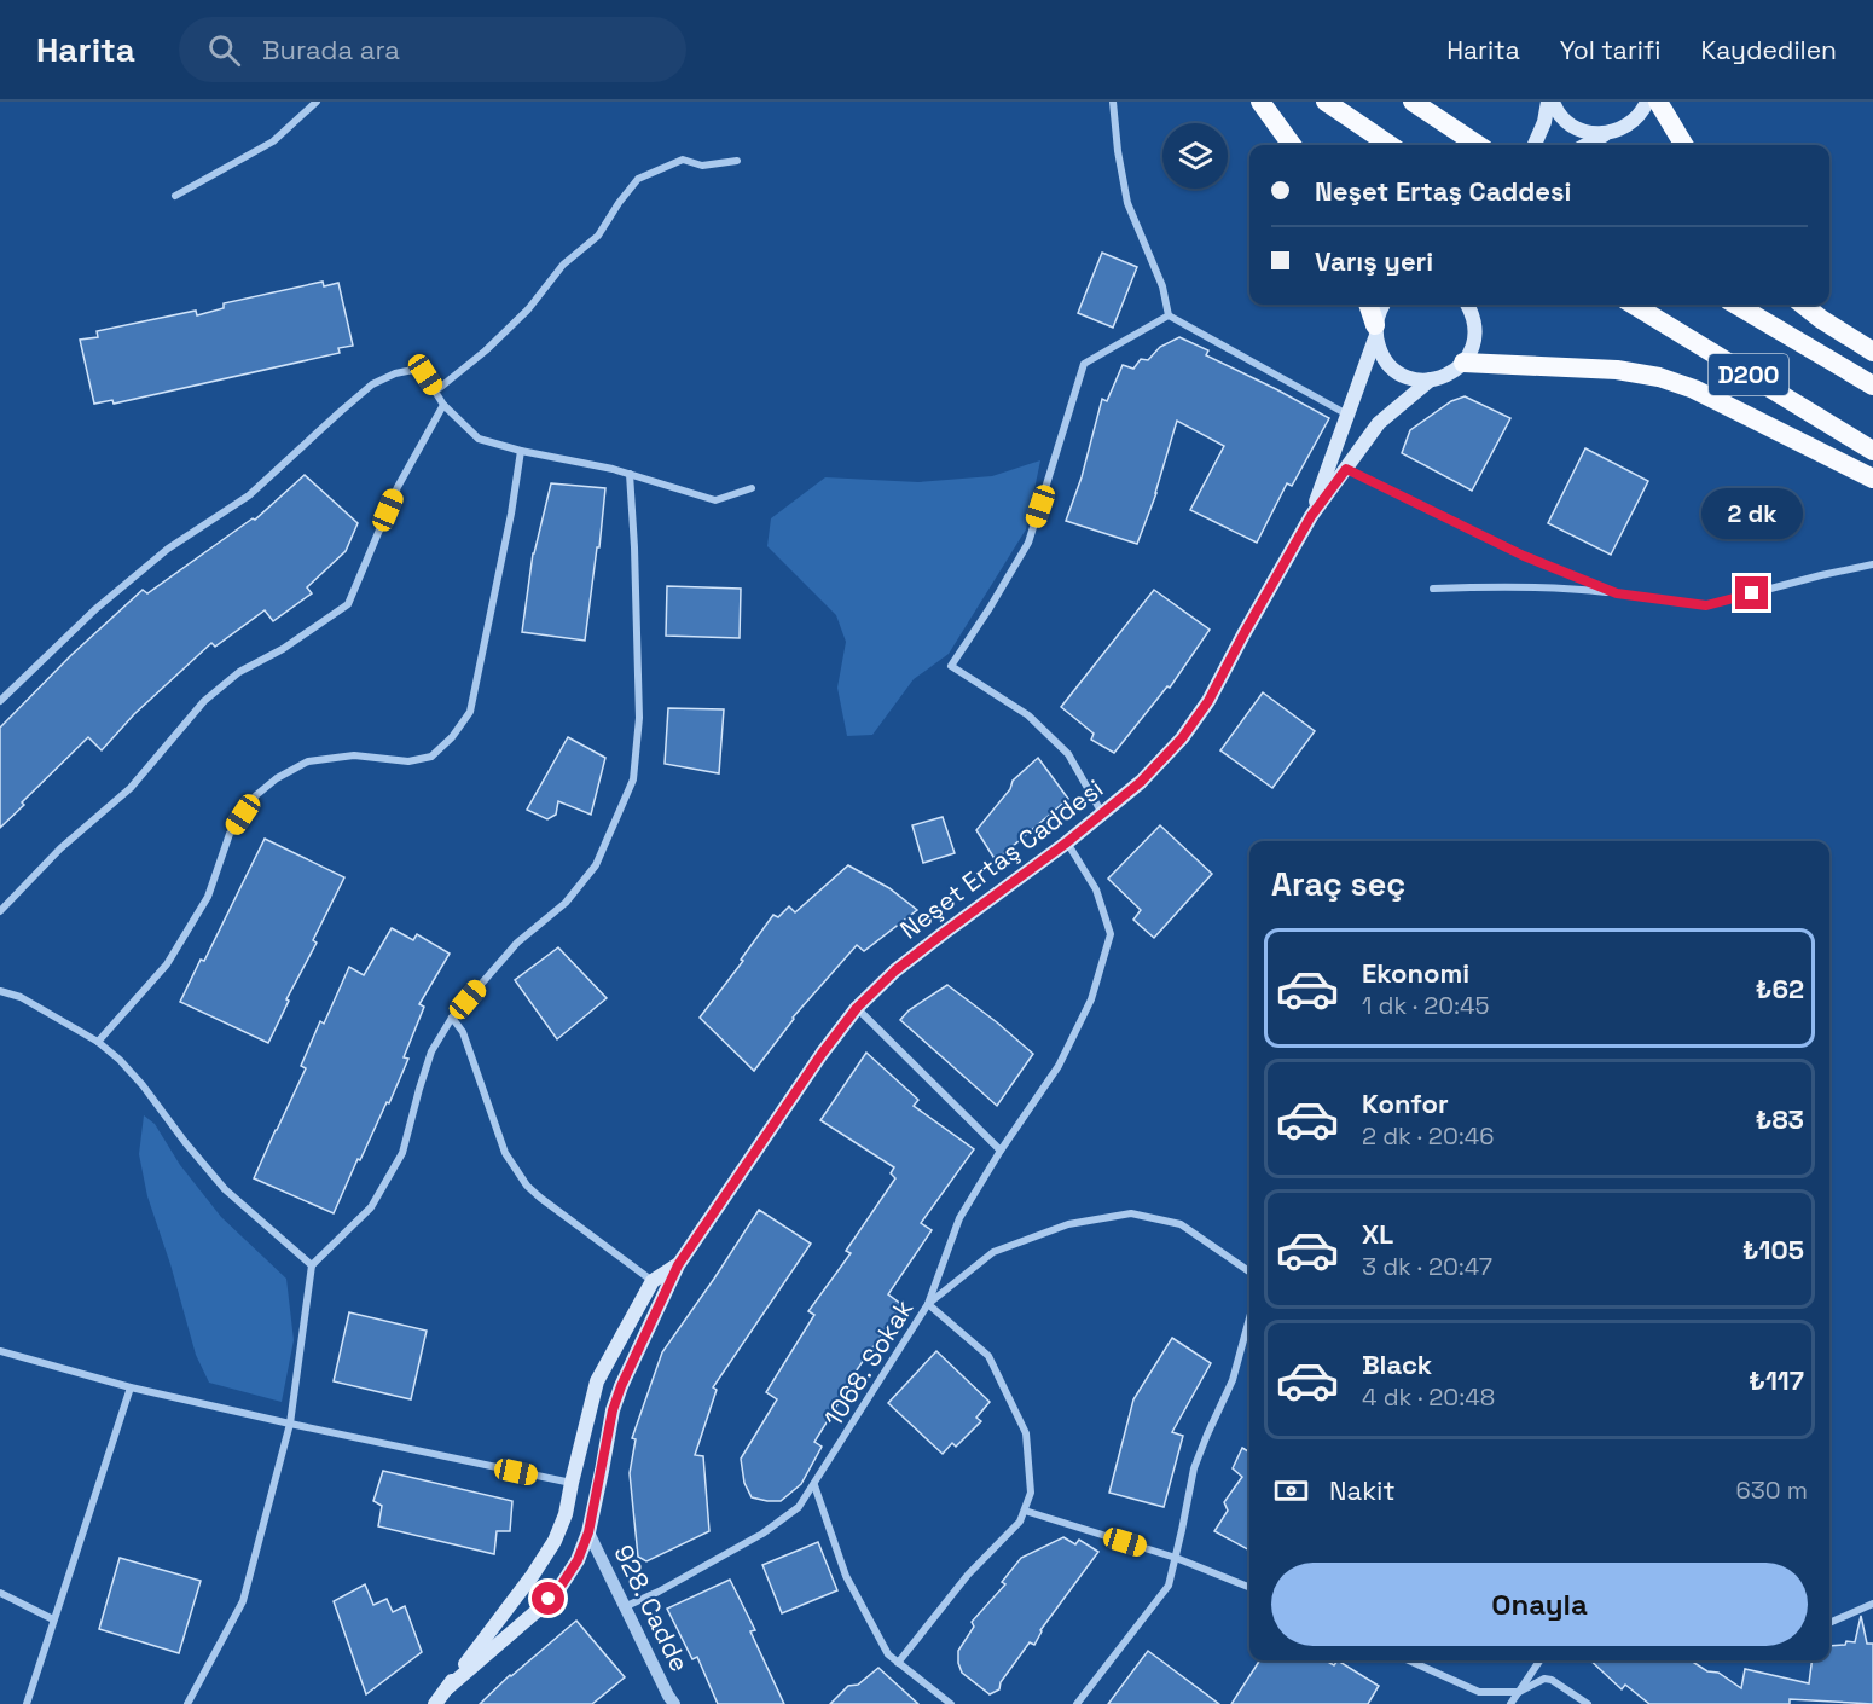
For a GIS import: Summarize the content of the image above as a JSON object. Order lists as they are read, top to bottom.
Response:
{
  "streets": {
    "highway": ["D200"],
    "main road": ["Neşet Ertaş Caddesi"],
    "street": ["1068. Sokak", "928. Cadde"]
  },
  "crossings": [
    ["Neşet Ertaş Caddesi", "928. Cadde"],
    ["1068. Sokak", "928. Cadde"]
  ],
  "page": {
    "header": "Harita",
    "search": "Burada ara",
    "nav": ["Harita", "Yol tarifi", "Kaydedilen"],
    "banner": ["Neşet Ertaş Caddesi", "Varış yeri"],
    "bubble": "2 dk",
    "heading": "Araç seç",
    "list": [
      {
        "name": "Ekonomi",
        "note": "1 dk · 20:45",
        "value": "₺62"
      },
      {
        "name": "Konfor",
        "note": "2 dk · 20:46",
        "value": "₺83"
      },
      {
        "name": "XL",
        "note": "3 dk · 20:47",
        "value": "₺105"
      },
      {
        "name": "Black",
        "note": "4 dk · 20:48",
        "value": "₺117"
      }
    ],
    "pay": ["Nakit", "630 m"],
    "buttons": "Onayla"
  }
}
